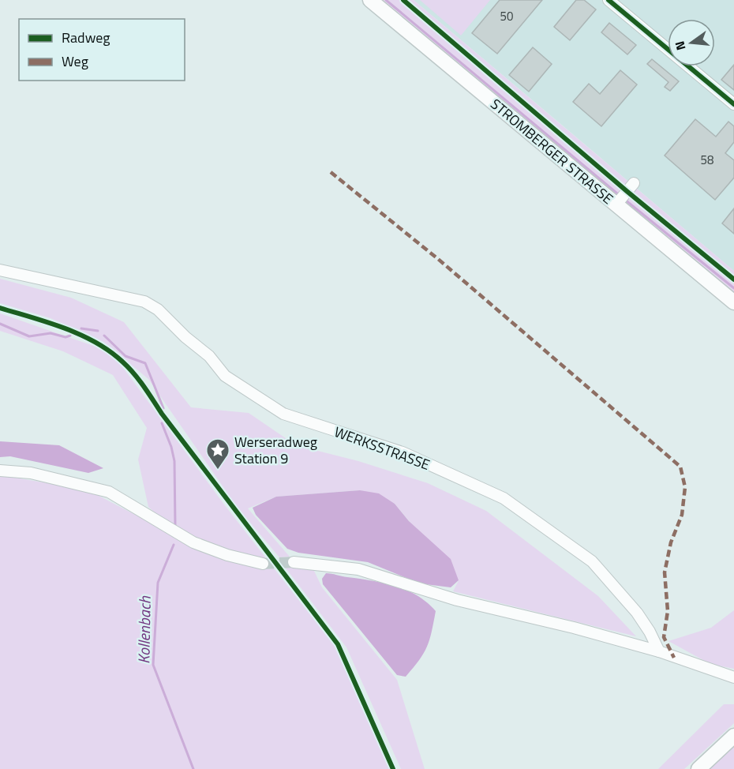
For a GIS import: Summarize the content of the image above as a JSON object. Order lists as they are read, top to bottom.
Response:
{
  "streets": {
    "main road": ["STROMBERGER STRASSE"],
    "street": ["WERKSSTRASSE"]
  },
  "water": ["Kollenbach"],
  "places": {
    "place": ["Werseradweg Station 9"]
  },
  "house_numbers": ["50", "58"],
  "legend": ["Radweg", "Weg"],
  "north": "left"
}
